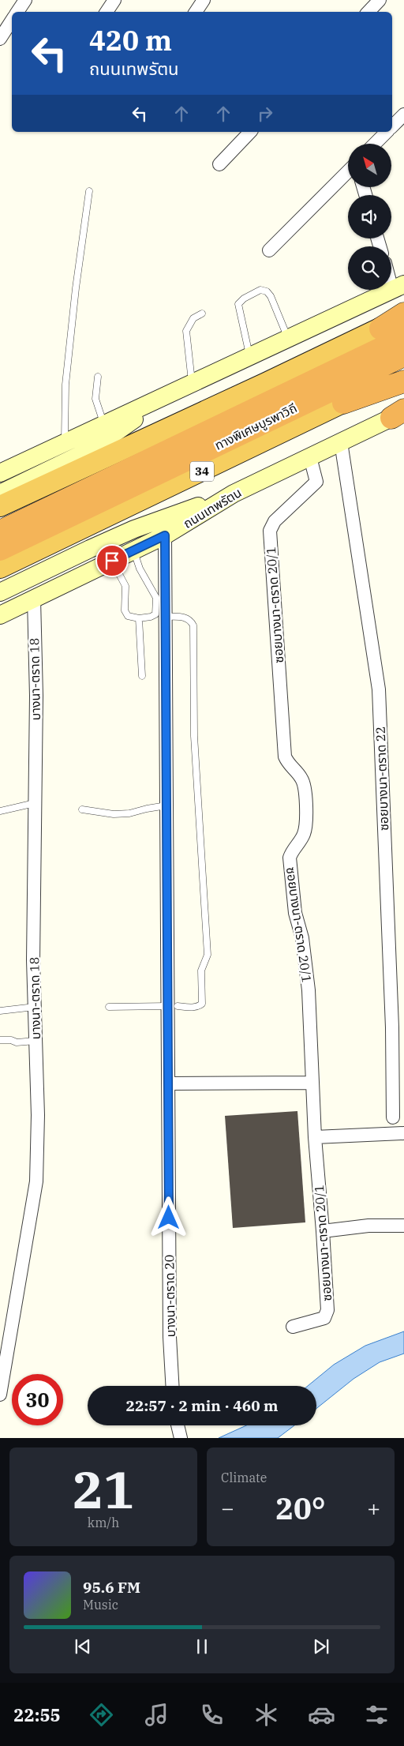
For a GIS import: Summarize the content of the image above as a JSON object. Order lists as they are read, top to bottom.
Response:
{
  "streets": {
    "highway": ["ทางพิเศษบูรพาวิถี", "34"],
    "main road": ["ถนนเทพรัตน"],
    "street": [
      "ซอยบางนา-ตราด 20/1",
      "บางนา-ตราด 18",
      "ซอยบางนา-ตราด 22",
      "บางนา-ตราด 20"
    ]
  },
  "crossings": [
    ["ถนนเทพรัตน", "ซอยบางนา-ตราด 20/1"],
    ["ถนนเทพรัตน", "บางนา-ตราด 18"],
    ["ถนนเทพรัตน", "ซอยบางนา-ตราด 22"],
    ["ถนนเทพรัตน", "บางนา-ตราด 20"]
  ],
  "north": "top left",
  "page": {
    "turn": ["420 m", "ถนนเทพรัตน"],
    "limit": "30",
    "trip": "22:57 · 2 min · 460 m",
    "tile": [
      ["21", "km/h"],
      "Climate"
    ],
    "heat": ["−", "20°", "+"],
    "song": ["95.6 FM", "Music"],
    "tabs": "22:55"
  }
}
